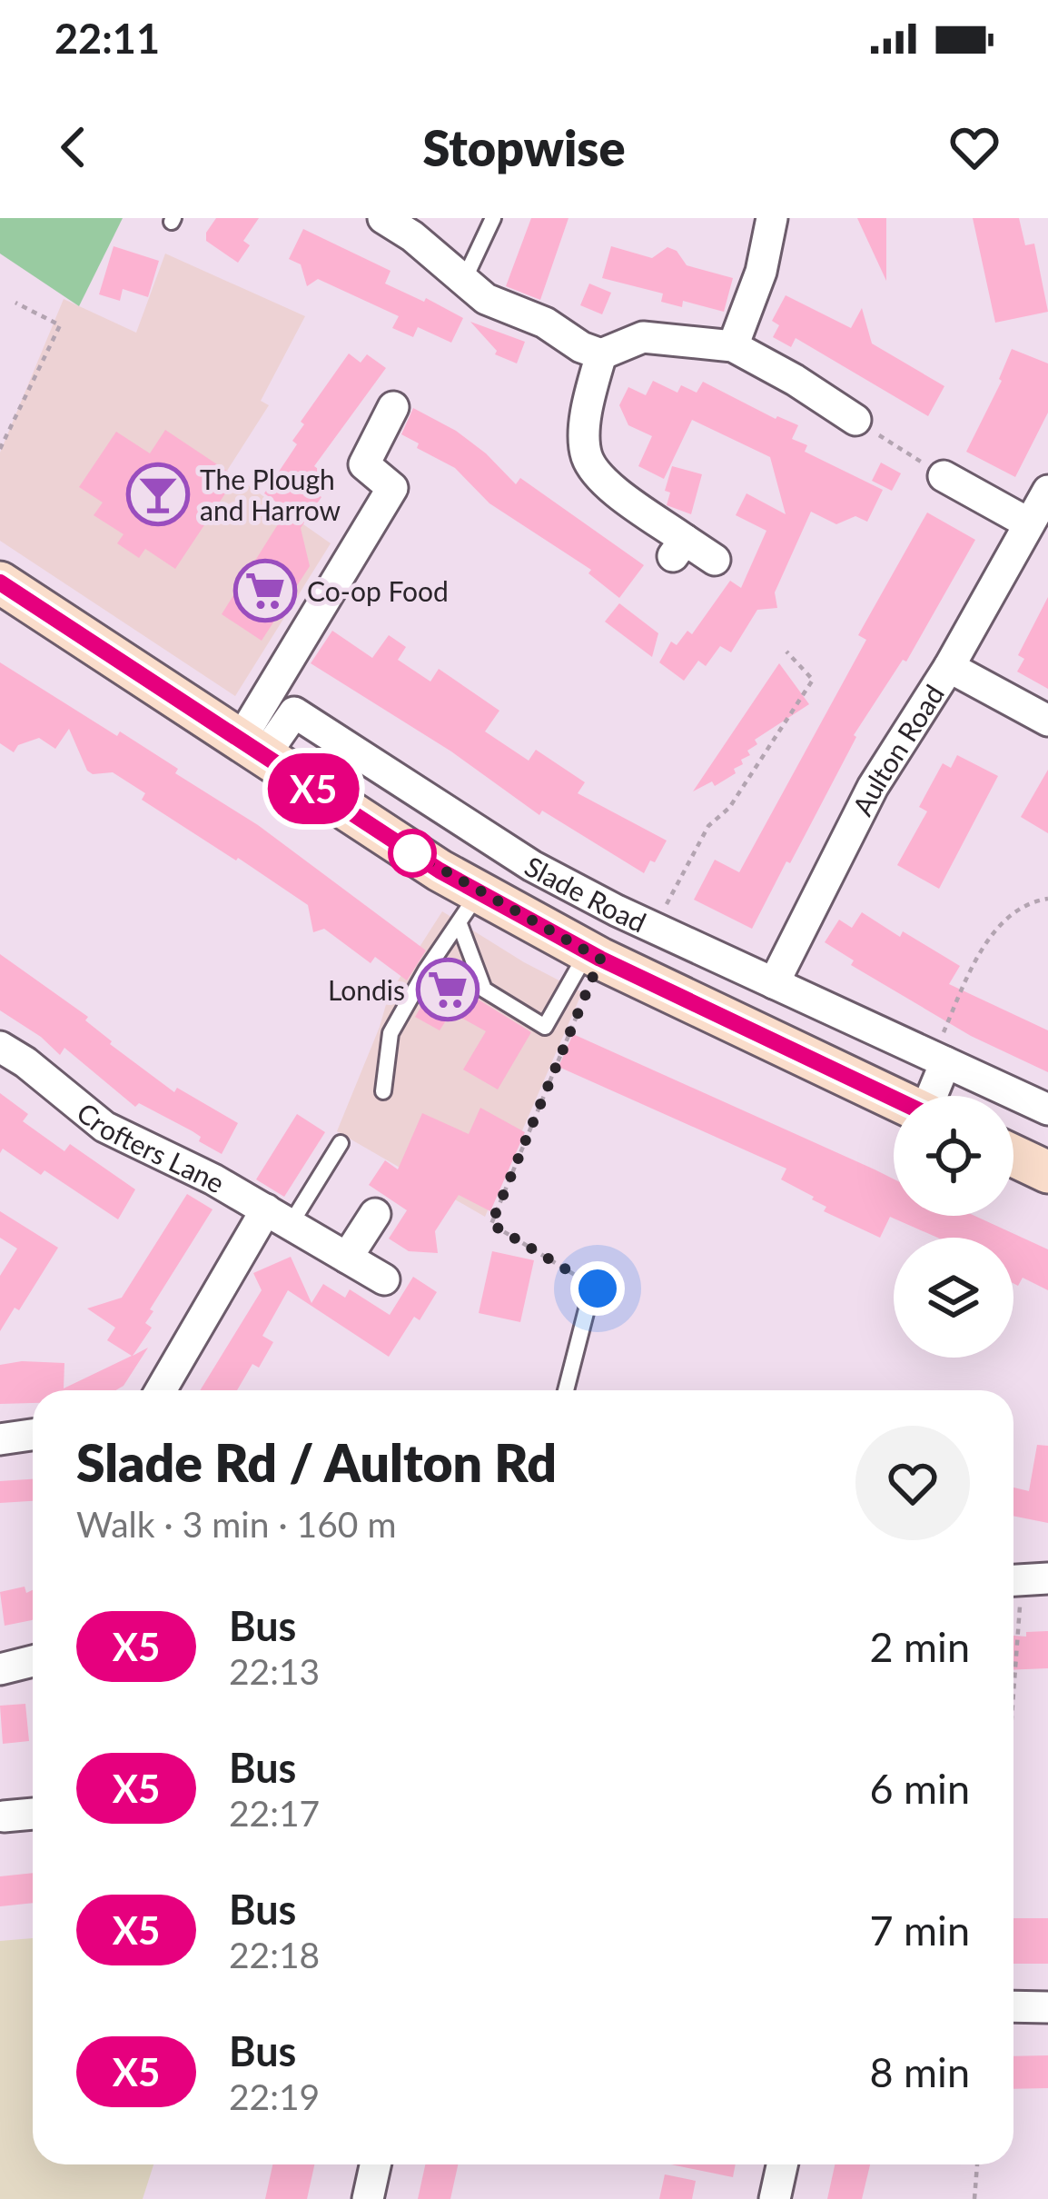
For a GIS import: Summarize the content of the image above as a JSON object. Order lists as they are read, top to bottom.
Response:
{
  "streets": {
    "main road": ["Slade Road"],
    "street": ["Aulton Road", "Crofters Lane"]
  },
  "crossings": [
    ["Aulton Road", "Slade Road"]
  ],
  "places": {
    "bar": ["The Plough and Harrow"],
    "supermarket": ["Co-op Food", "Londis"]
  },
  "lines": ["bus line X5"],
  "page": {
    "status": "22:11",
    "header": "Stopwise",
    "on_map": "X5",
    "heading": ["Slade Rd / Aulton Rd", "Walk · 3 min · 160 m"],
    "list": [
      {
        "mark": "X5",
        "name": "Bus",
        "note": "22:13",
        "value": "2 min"
      },
      {
        "mark": "X5",
        "name": "Bus",
        "note": "22:17",
        "value": "6 min"
      },
      {
        "mark": "X5",
        "name": "Bus",
        "note": "22:18",
        "value": "7 min"
      },
      {
        "mark": "X5",
        "name": "Bus",
        "note": "22:19",
        "value": "8 min"
      }
    ]
  }
}
